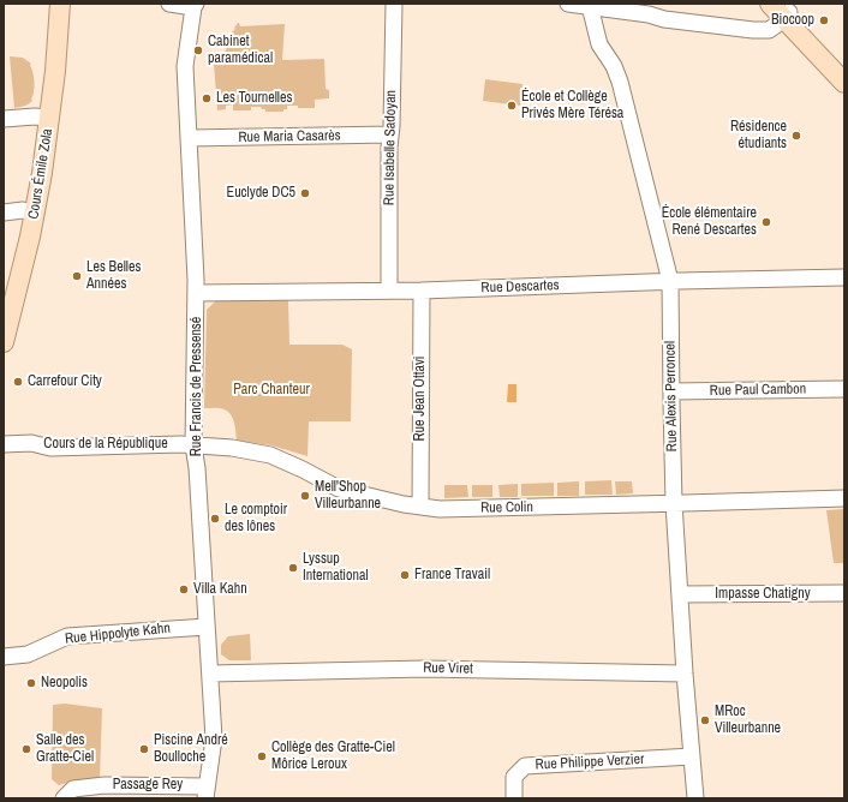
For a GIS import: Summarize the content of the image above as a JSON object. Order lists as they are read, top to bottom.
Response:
{
  "streets": {
    "main road": ["Cours Émile Zola"],
    "street": [
      "Rue Maria Casarès",
      "Rue Isabelle Sadoyan",
      "Rue Descartes",
      "Rue Francis de Pressensé",
      "Rue Paul Cambon",
      "Rue Alexis Perroncel",
      "Rue Jean Ottavi",
      "Cours de la République",
      "Rue Colin",
      "Impasse Chatigny",
      "Rue Hippolyte Kahn",
      "Rue Viret",
      "Rue Philippe Verzier",
      "Passage Rey"
    ]
  },
  "crossings": [
    ["Rue Maria Casarès", "Rue Isabelle Sadoyan"],
    ["Rue Maria Casarès", "Rue Francis de Pressensé"],
    ["Rue Isabelle Sadoyan", "Rue Descartes"],
    ["Rue Descartes", "Rue Francis de Pressensé"],
    ["Rue Descartes", "Rue Alexis Perroncel"],
    ["Rue Descartes", "Rue Jean Ottavi"],
    ["Rue Francis de Pressensé", "Cours de la République"],
    ["Rue Francis de Pressensé", "Rue Colin"],
    ["Rue Francis de Pressensé", "Rue Hippolyte Kahn"],
    ["Rue Francis de Pressensé", "Rue Viret"],
    ["Rue Francis de Pressensé", "Passage Rey"],
    ["Rue Paul Cambon", "Rue Alexis Perroncel"],
    ["Rue Alexis Perroncel", "Rue Colin"],
    ["Rue Alexis Perroncel", "Impasse Chatigny"],
    ["Rue Alexis Perroncel", "Rue Viret"],
    ["Rue Alexis Perroncel", "Rue Philippe Verzier"],
    ["Rue Jean Ottavi", "Rue Colin"],
    ["Cours de la République", "Rue Colin"]
  ],
  "parks": ["Parc Chanteur"],
  "places": [
    "Biocoop",
    "Cabinet paramédical",
    "Les Tournelles",
    "École et Collège Privés Mère Térésa",
    "Résidence étudiants",
    "Euclyde DC5",
    "École élémentaire René Descartes",
    "Les Belles Années",
    "Carrefour City",
    "Mell'Shop Villeurbanne",
    "Le comptoir des lônes",
    "Lyssup International",
    "France Travail",
    "Villa Kahn",
    "Neopolis",
    "MRoc Villeurbanne",
    "Salle des Gratte-Ciel",
    "Piscine André Boulloche",
    "Collège des Gratte-Ciel Môrice Leroux"
  ]
}
